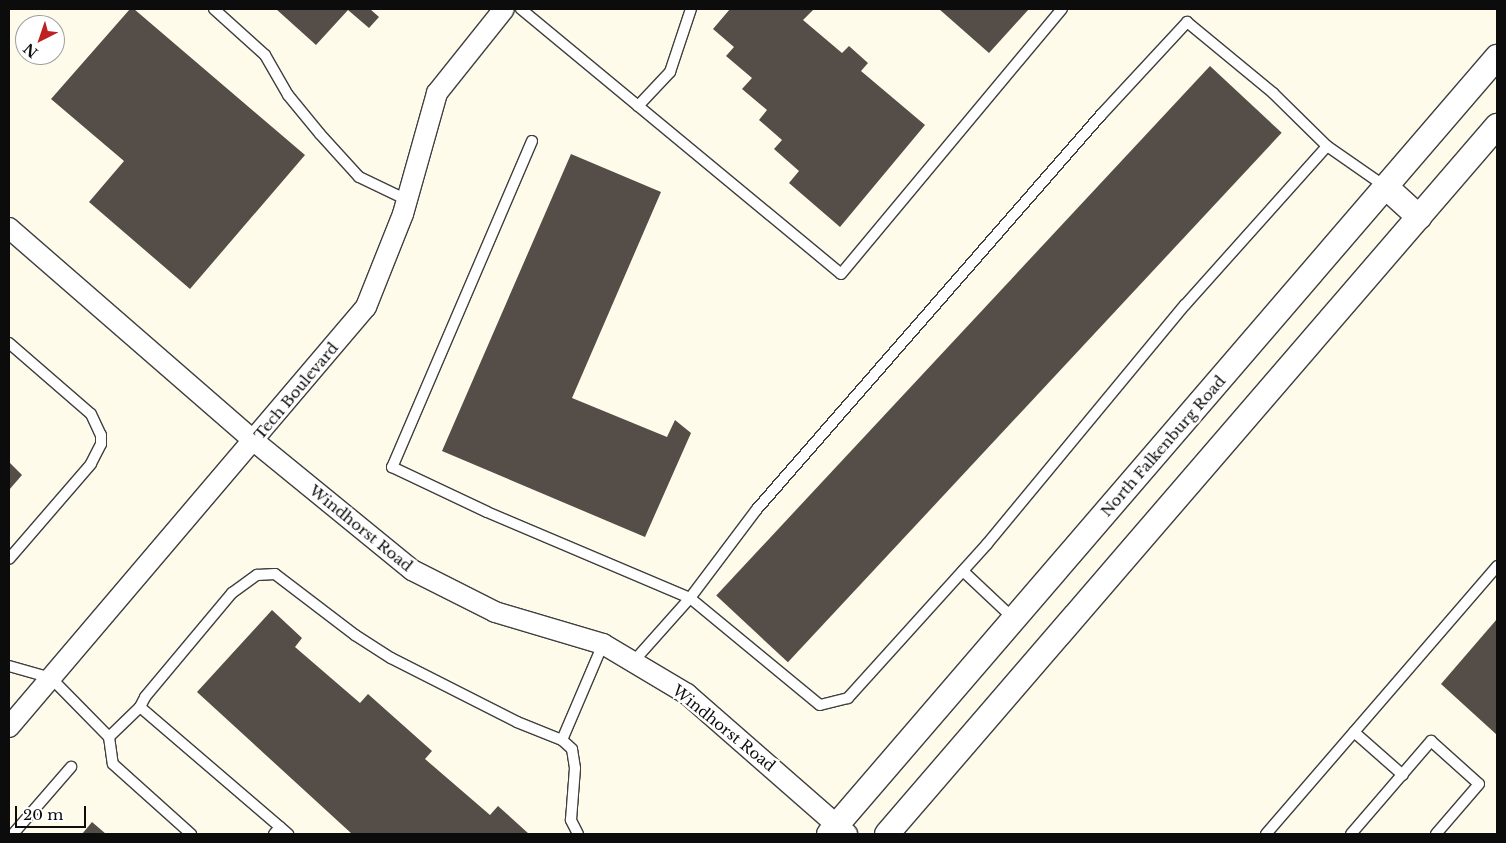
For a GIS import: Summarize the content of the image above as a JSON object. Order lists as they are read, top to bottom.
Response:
{
  "streets": {
    "street": ["Tech Boulevard", "North Falkenburg Road", "Windhorst Road"]
  },
  "crossings": [
    ["Tech Boulevard", "Windhorst Road"],
    ["North Falkenburg Road", "Windhorst Road"]
  ],
  "scale_bar": "20 m",
  "north": "bottom left"
}
